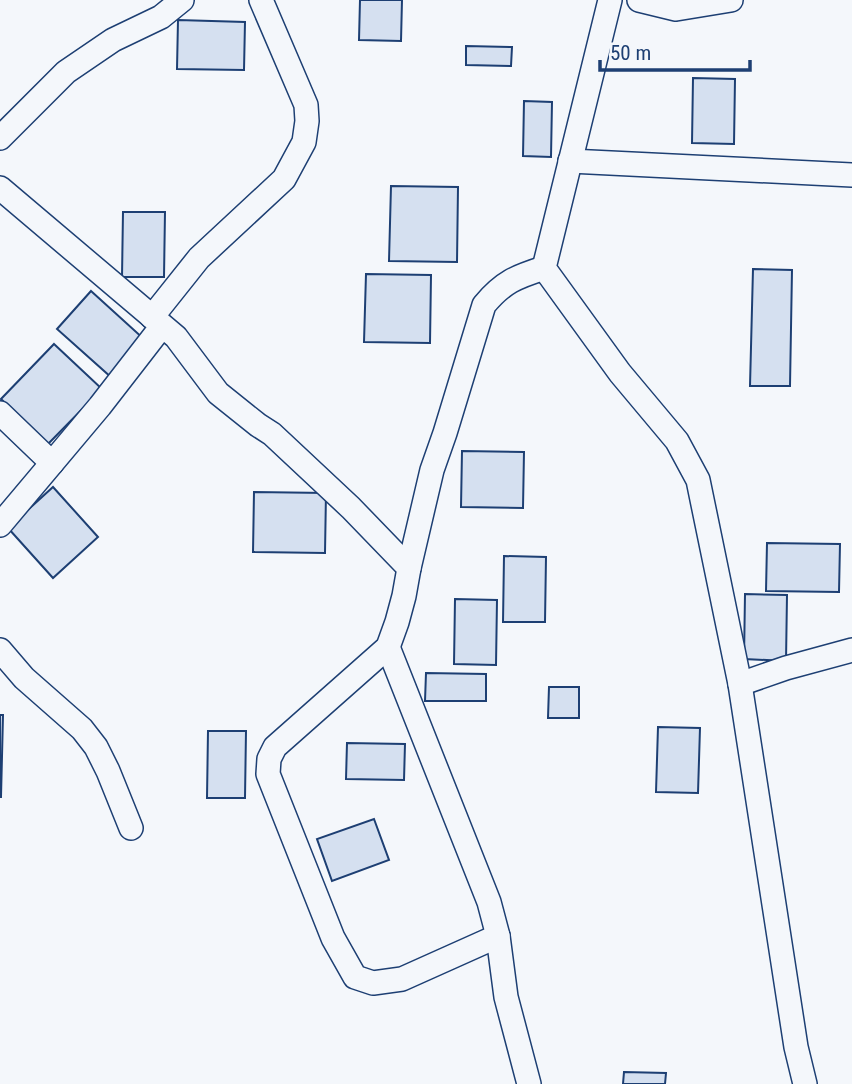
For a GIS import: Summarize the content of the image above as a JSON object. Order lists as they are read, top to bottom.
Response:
{
  "scale_bar": "50 m"
}
